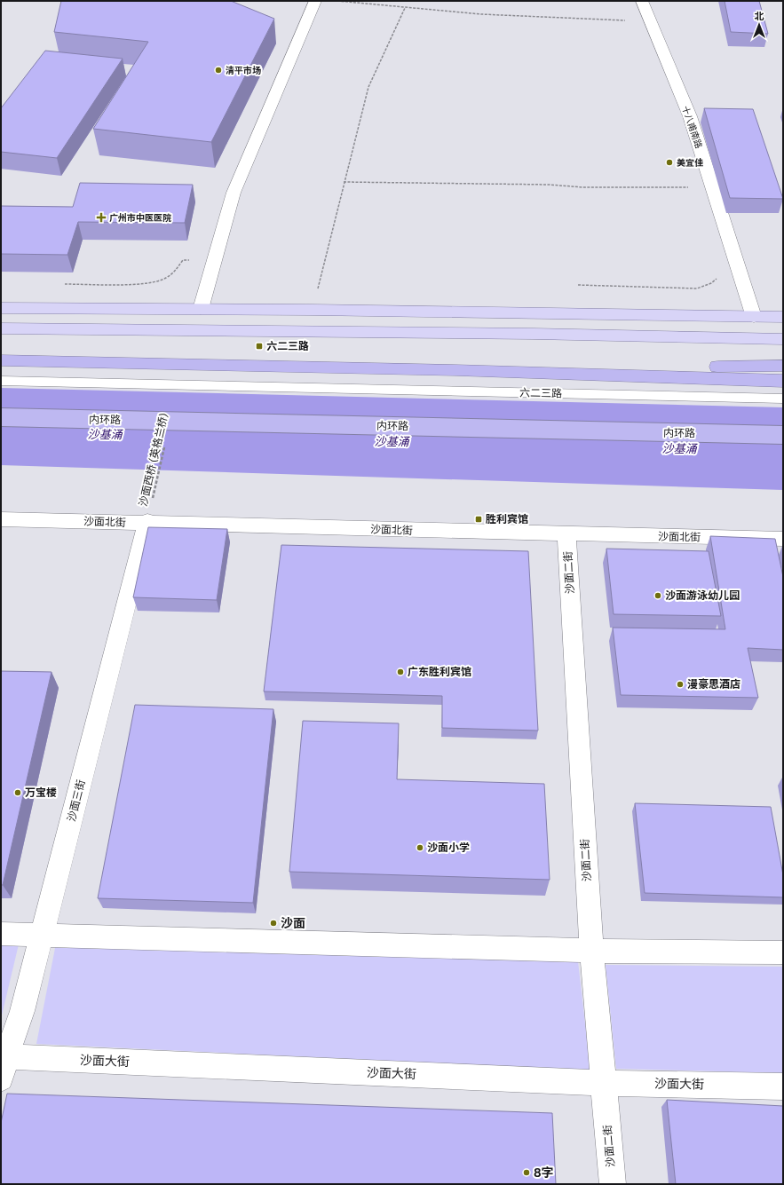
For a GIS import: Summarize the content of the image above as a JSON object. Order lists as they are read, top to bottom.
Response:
{
  "streets": {
    "highway": ["内环路"],
    "street": [
      "十八甫南路",
      "沙面北街",
      "沙面二街",
      "沙面三街",
      "沙面大街"
    ],
    "lane": ["六二三路"],
    "path": ["沙面西桥 (英格兰桥)"]
  },
  "crossings": [
    ["沙面西桥 (英格兰桥)", "沙面北街"],
    ["沙面西桥 (英格兰桥)", "沙面三街"],
    ["沙面北街", "沙面二街"],
    ["沙面北街", "沙面三街"],
    ["沙面二街", "沙面大街"],
    ["沙面三街", "沙面大街"]
  ],
  "water": ["沙基涌"],
  "places": {
    "other": [
      "清平市场",
      "美宜佳",
      "沙面游泳幼儿园",
      "广东胜利宾馆",
      "漫豪思酒店",
      "万宝楼",
      "沙面小学",
      "沙面",
      "8字"
    ],
    "health": ["广州市中医医院"],
    "transit": ["六二三路", "胜利宾馆"]
  },
  "north": "top"
}
